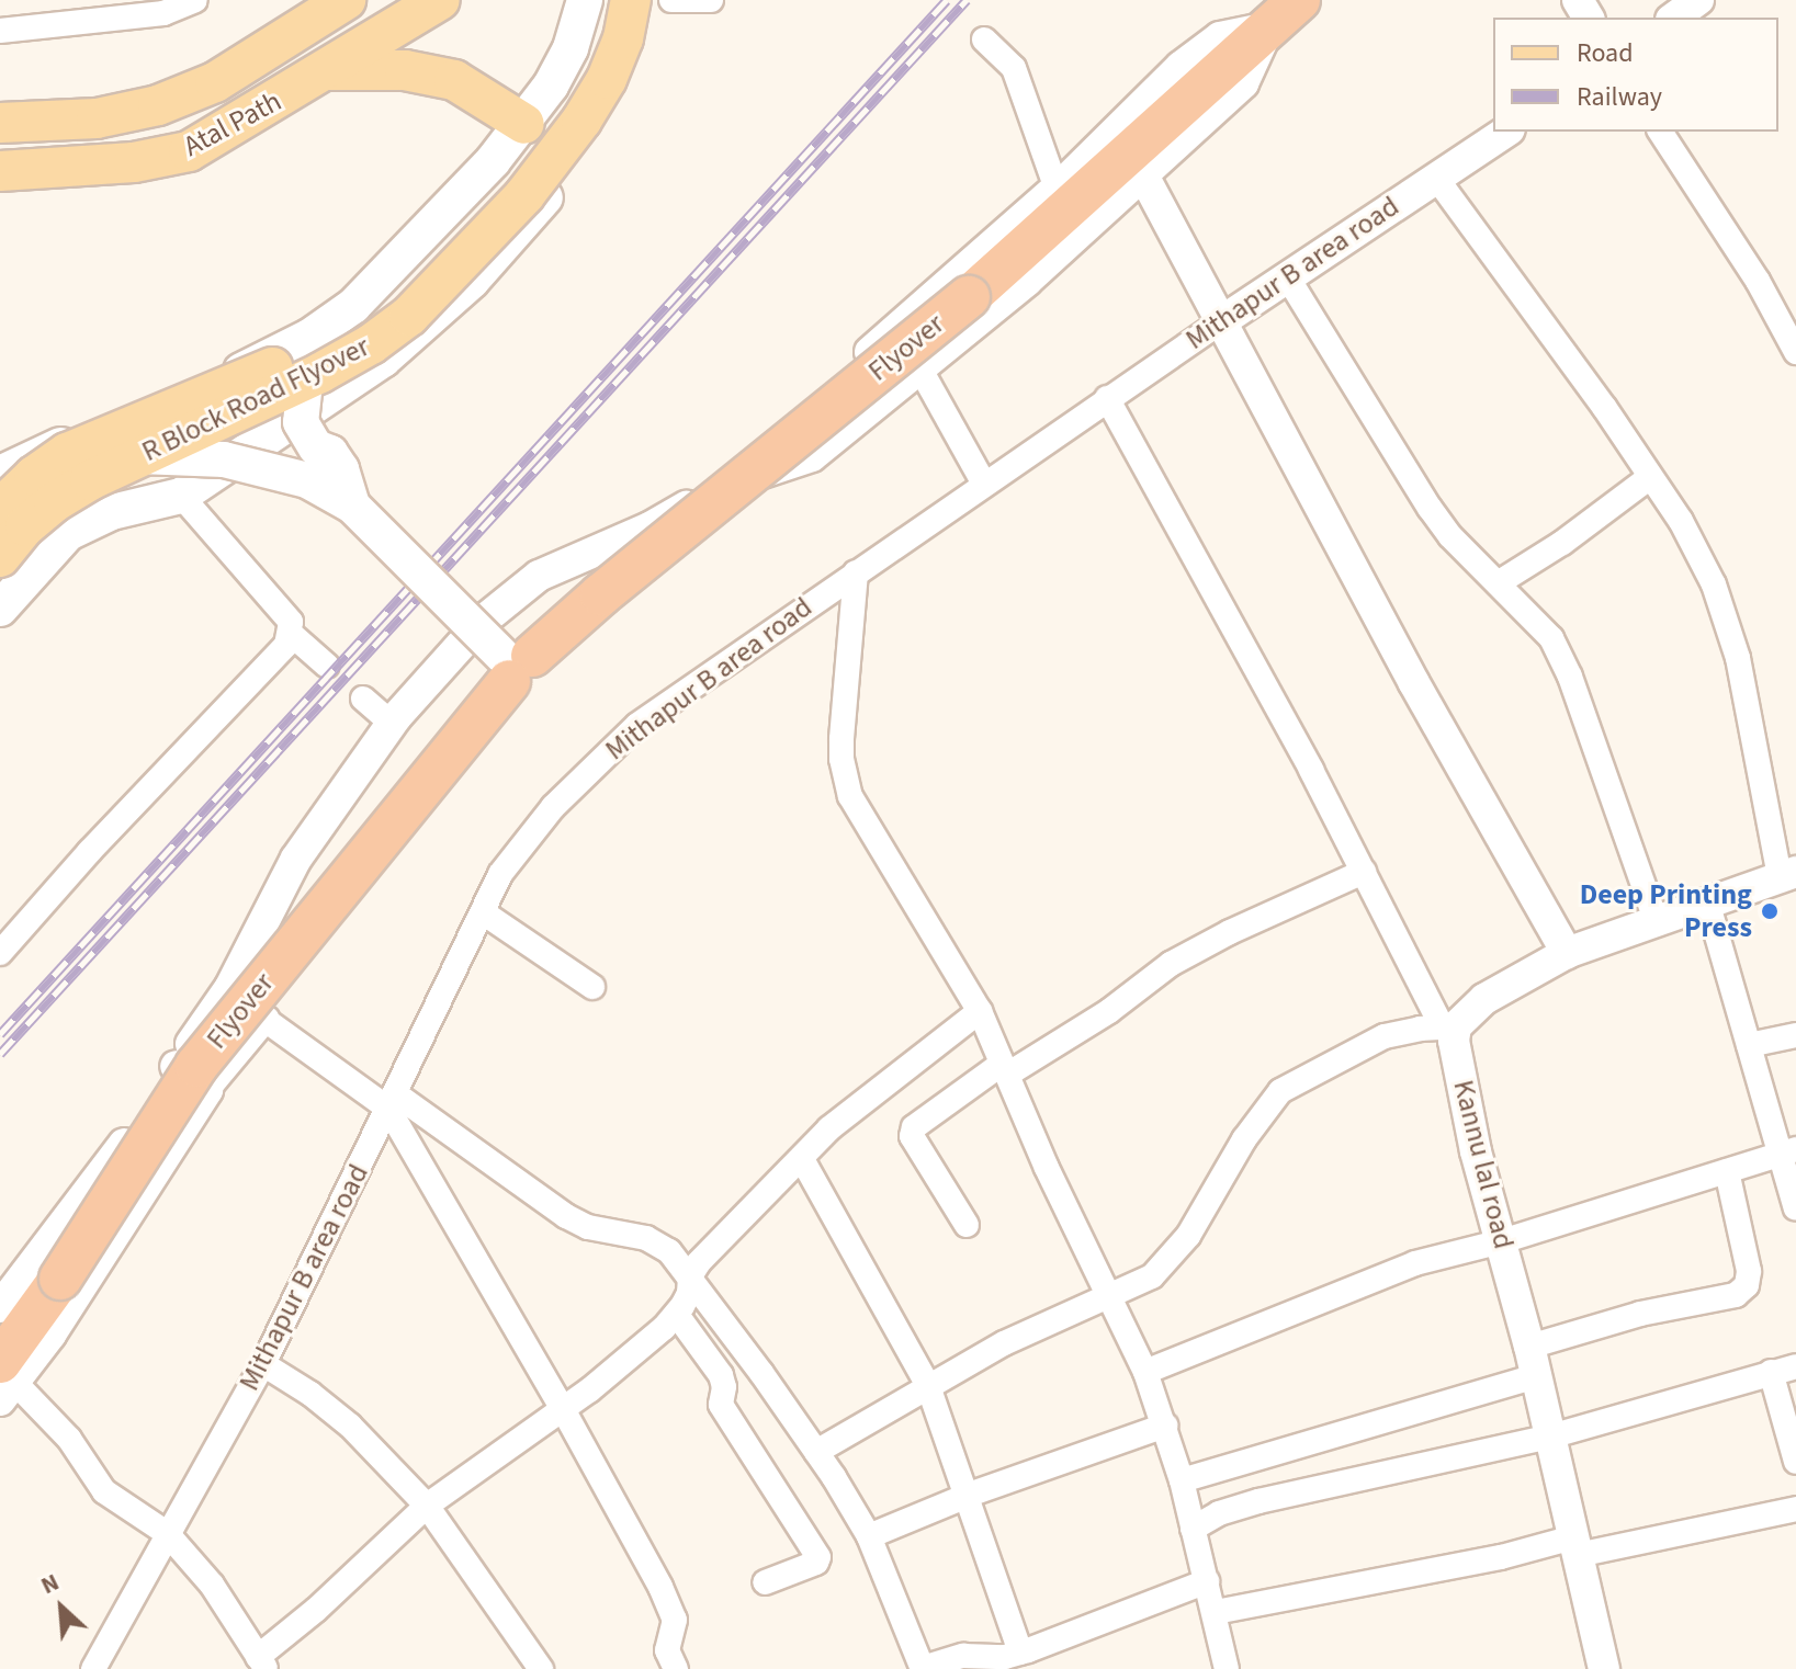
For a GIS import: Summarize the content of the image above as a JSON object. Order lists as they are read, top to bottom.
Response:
{
  "streets": {
    "highway": ["Flyover"],
    "main road": ["Atal Path", "R Block Road Flyover"],
    "street": ["Mithapur B area road", "Kannu lal road"]
  },
  "places": ["Deep Printing Press"],
  "legend": ["Road", "Railway"],
  "north": "top left"
}
